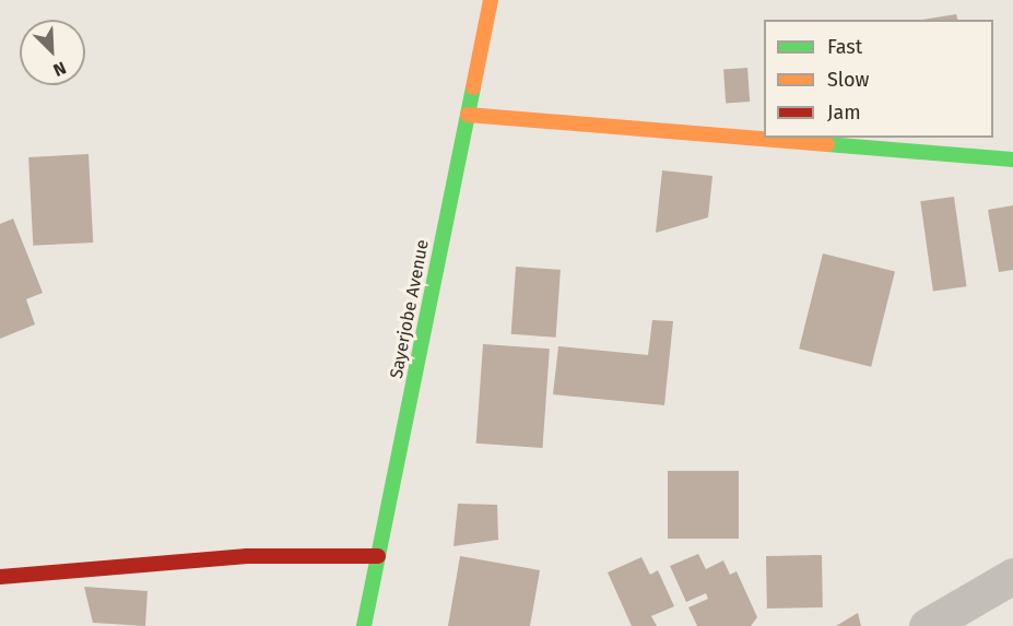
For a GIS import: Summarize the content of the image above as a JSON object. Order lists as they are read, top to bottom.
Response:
{
  "streets": {
    "street": ["Sayerjobe Avenue"]
  },
  "legend": ["Fast", "Slow", "Jam"],
  "north": "bottom right"
}
